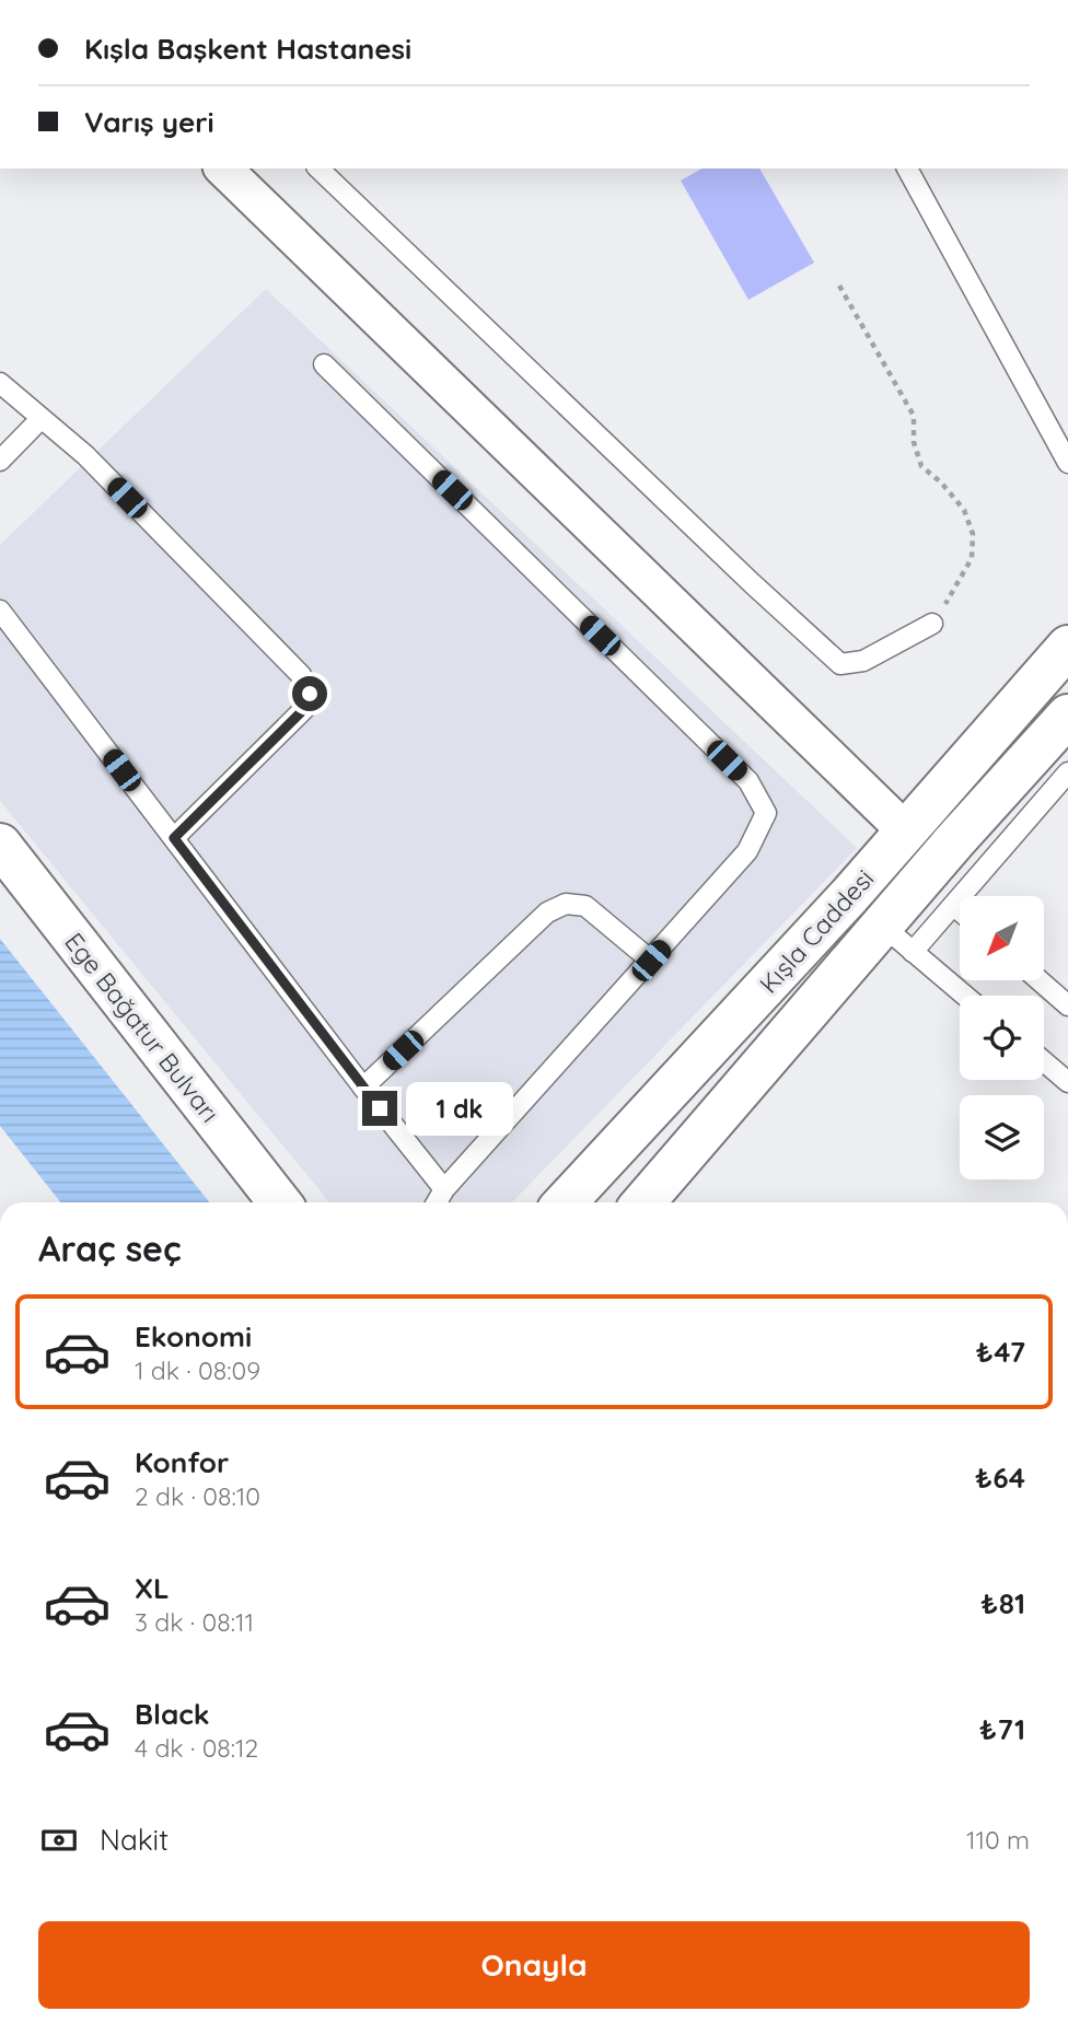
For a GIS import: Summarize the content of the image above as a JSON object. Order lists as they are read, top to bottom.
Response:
{
  "streets": {
    "main road": ["Kışla Caddesi", "Ege Bağatur Bulvarı"]
  },
  "north": "bottom left",
  "page": {
    "banner": ["Kışla Başkent Hastanesi", "Varış yeri"],
    "bubble": "1 dk",
    "heading": "Araç seç",
    "list": [
      {
        "name": "Ekonomi",
        "note": "1 dk · 08:09",
        "value": "₺47"
      },
      {
        "name": "Konfor",
        "note": "2 dk · 08:10",
        "value": "₺64"
      },
      {
        "name": "XL",
        "note": "3 dk · 08:11",
        "value": "₺81"
      },
      {
        "name": "Black",
        "note": "4 dk · 08:12",
        "value": "₺71"
      }
    ],
    "pay": ["Nakit", "110 m"],
    "buttons": "Onayla"
  }
}
